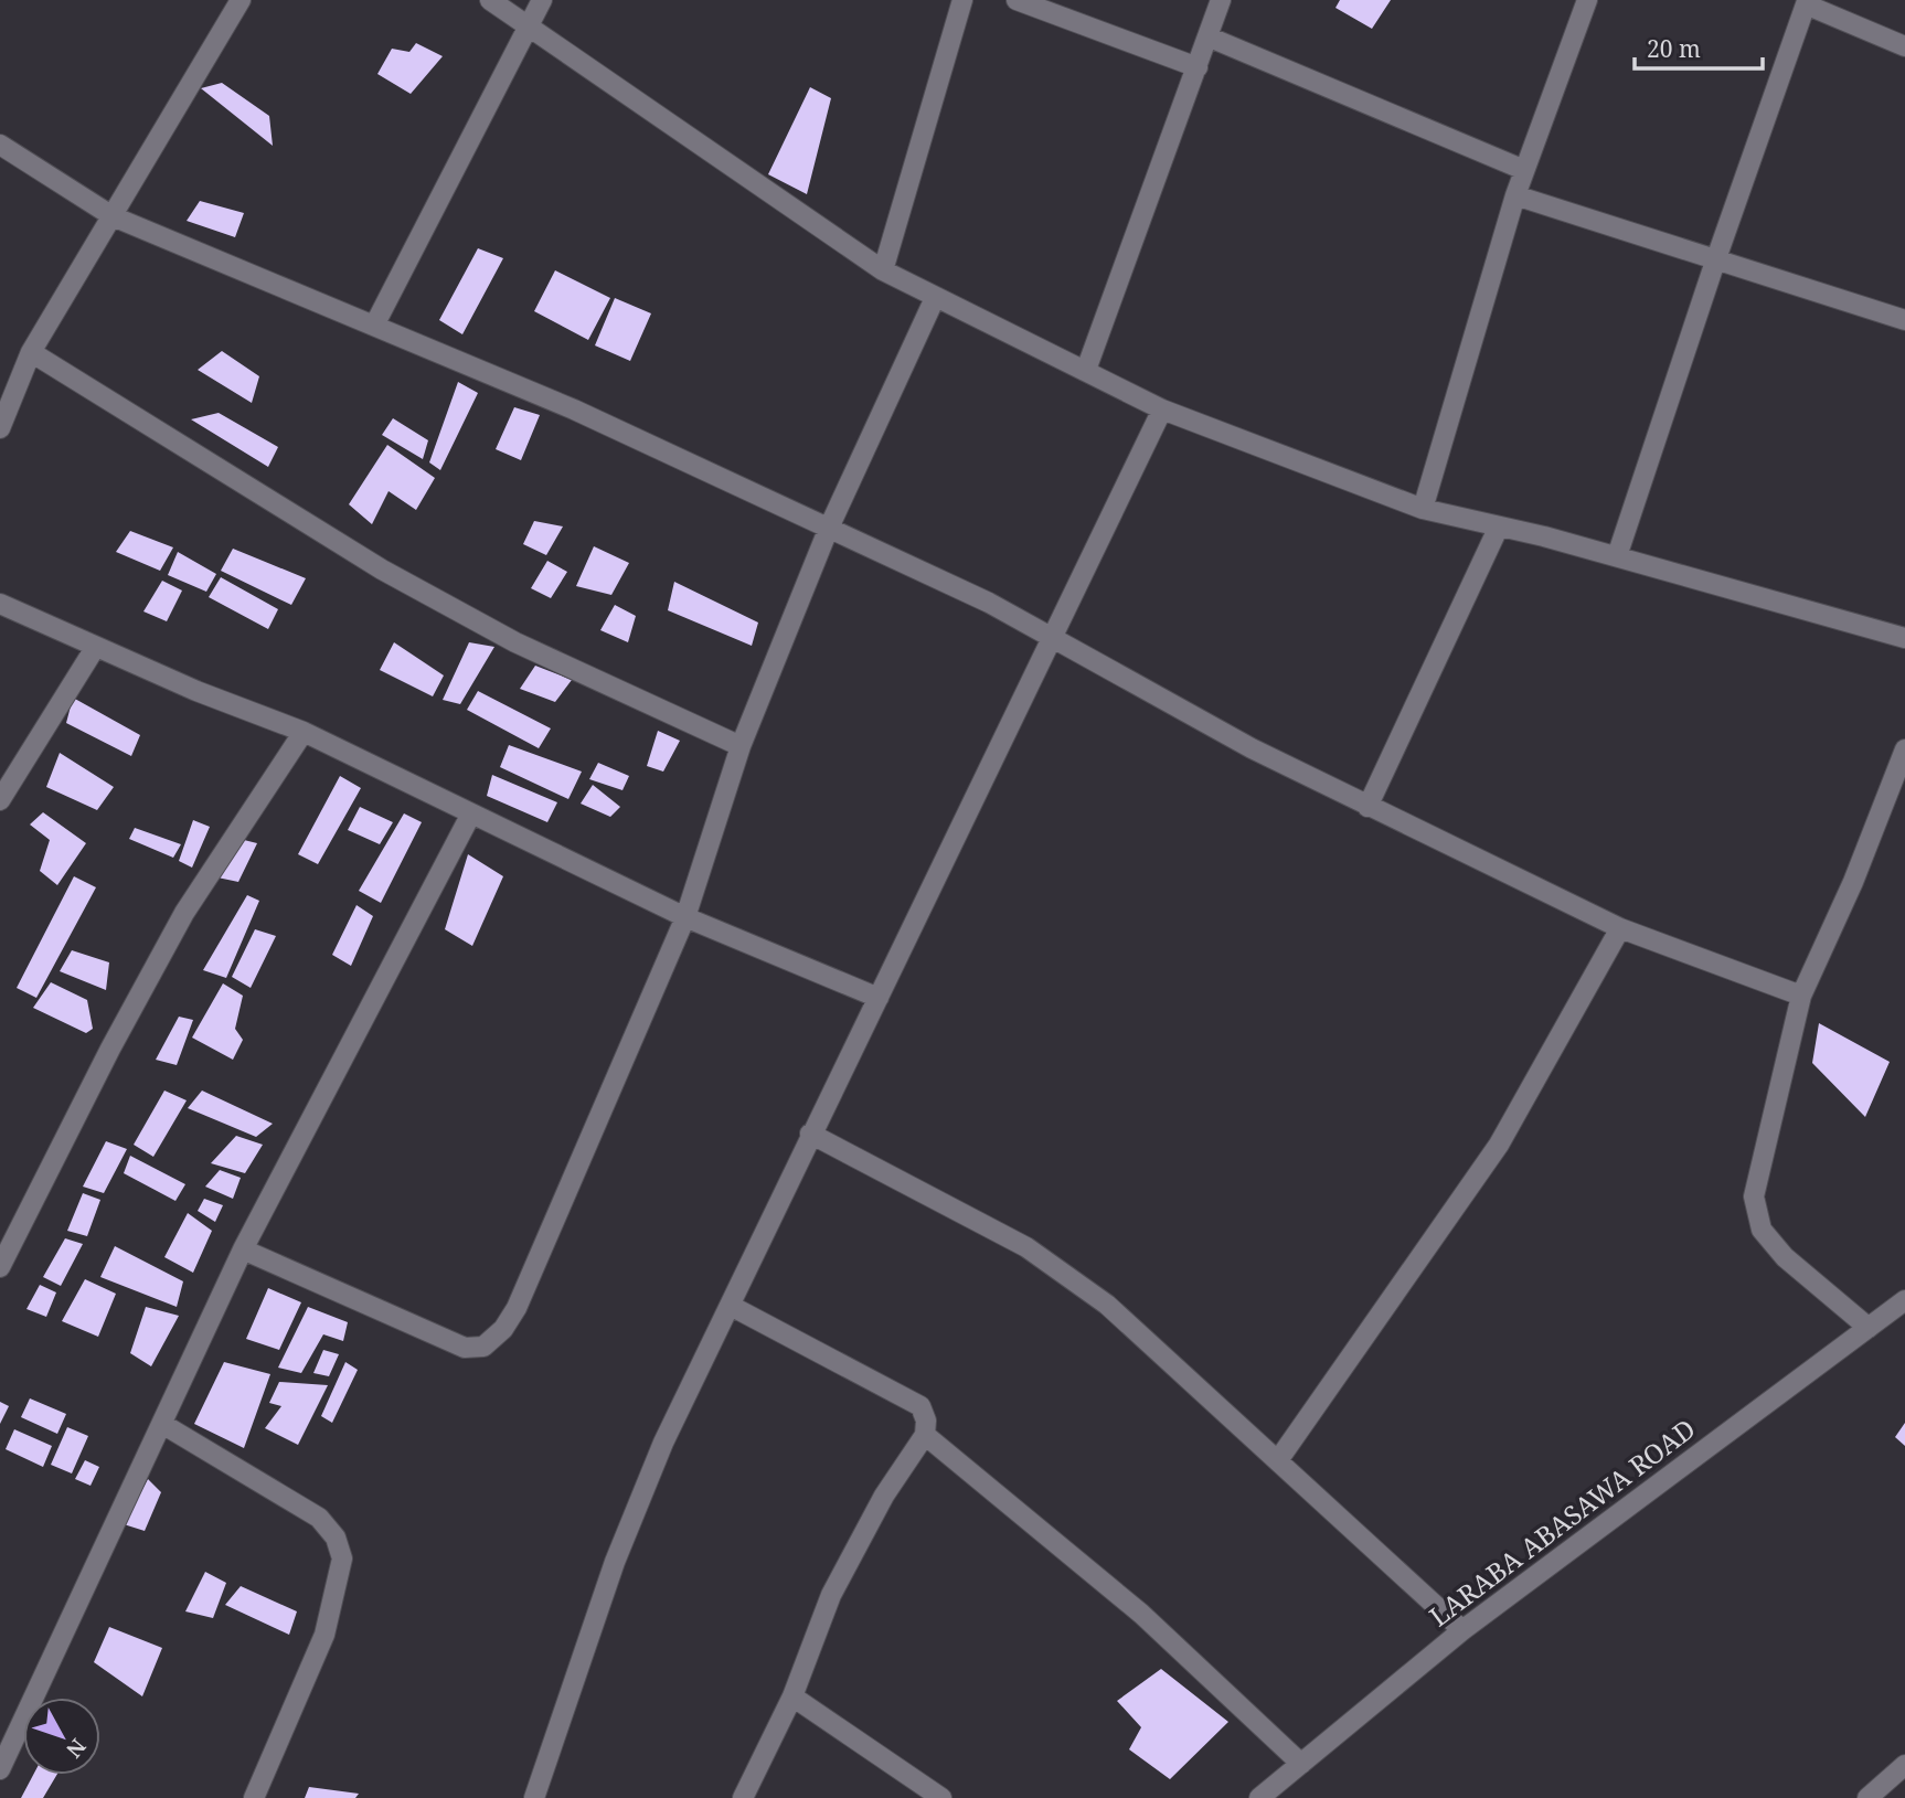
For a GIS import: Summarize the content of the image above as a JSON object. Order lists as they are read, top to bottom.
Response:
{
  "streets": {
    "street": ["LARABA ABASAWA ROAD"]
  },
  "scale_bar": "20 m",
  "north": "bottom right"
}
